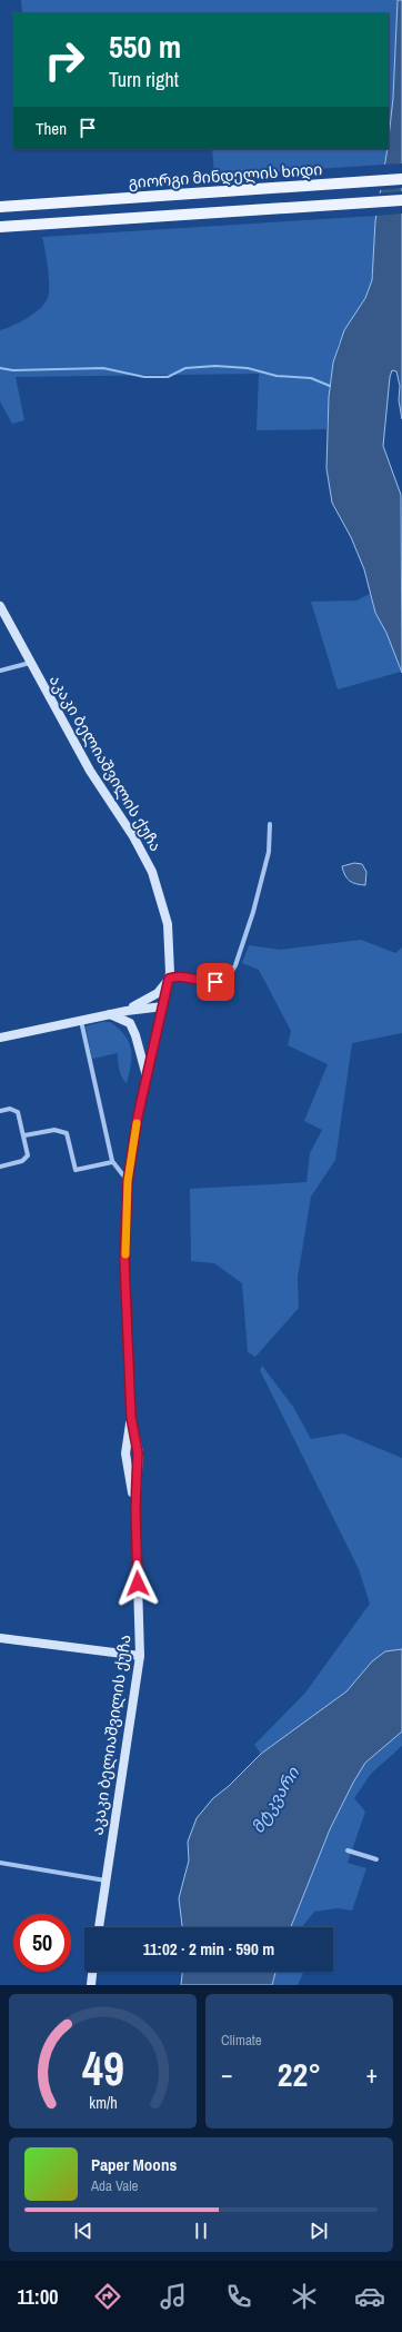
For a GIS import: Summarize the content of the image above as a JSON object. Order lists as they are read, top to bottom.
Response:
{
  "streets": {
    "main road": ["გიორგი მინდელის ხიდი", "აკაკი ბელიაშვილის ქუჩა"]
  },
  "water": ["მტკვარი"],
  "page": {
    "turn": ["550 m", "Turn right"],
    "then": "Then",
    "limit": "50",
    "trip": "11:02 · 2 min · 590 m",
    "tile": "Climate",
    "heat": ["−", "22°", "+"],
    "song": ["Paper Moons", "Ada Vale"],
    "tabs": "11:00",
    "gauge": ["49", "km/h"]
  }
}
